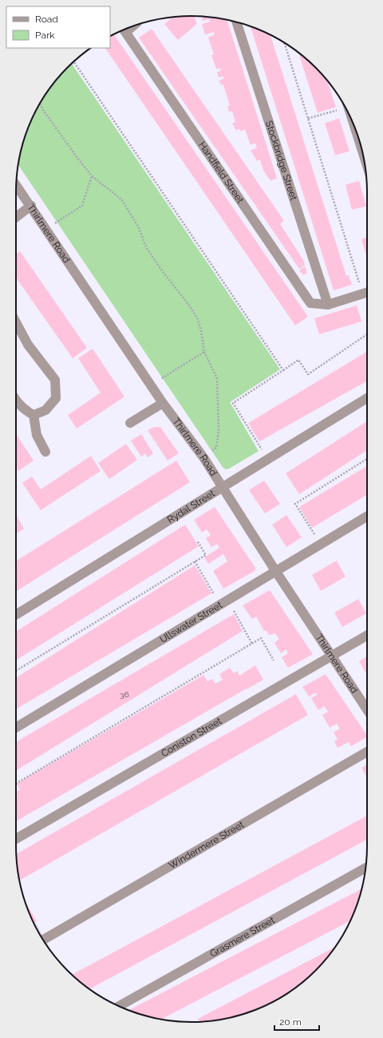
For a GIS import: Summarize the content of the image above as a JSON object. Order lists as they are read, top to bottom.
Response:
{
  "streets": {
    "street": [
      "Stockbridge Street",
      "Handfield Street",
      "Thirlmere Road",
      "Rydal Street",
      "Ullswater Street",
      "Coniston Street",
      "Windermere Street",
      "Grasmere Street"
    ]
  },
  "crossings": [
    ["Stockbridge Street", "Handfield Street"],
    ["Thirlmere Road", "Rydal Street"],
    ["Thirlmere Road", "Ullswater Street"],
    ["Thirlmere Road", "Coniston Street"]
  ],
  "house_numbers": ["36"],
  "legend": ["Road", "Park"],
  "scale_bar": "20 m"
}
